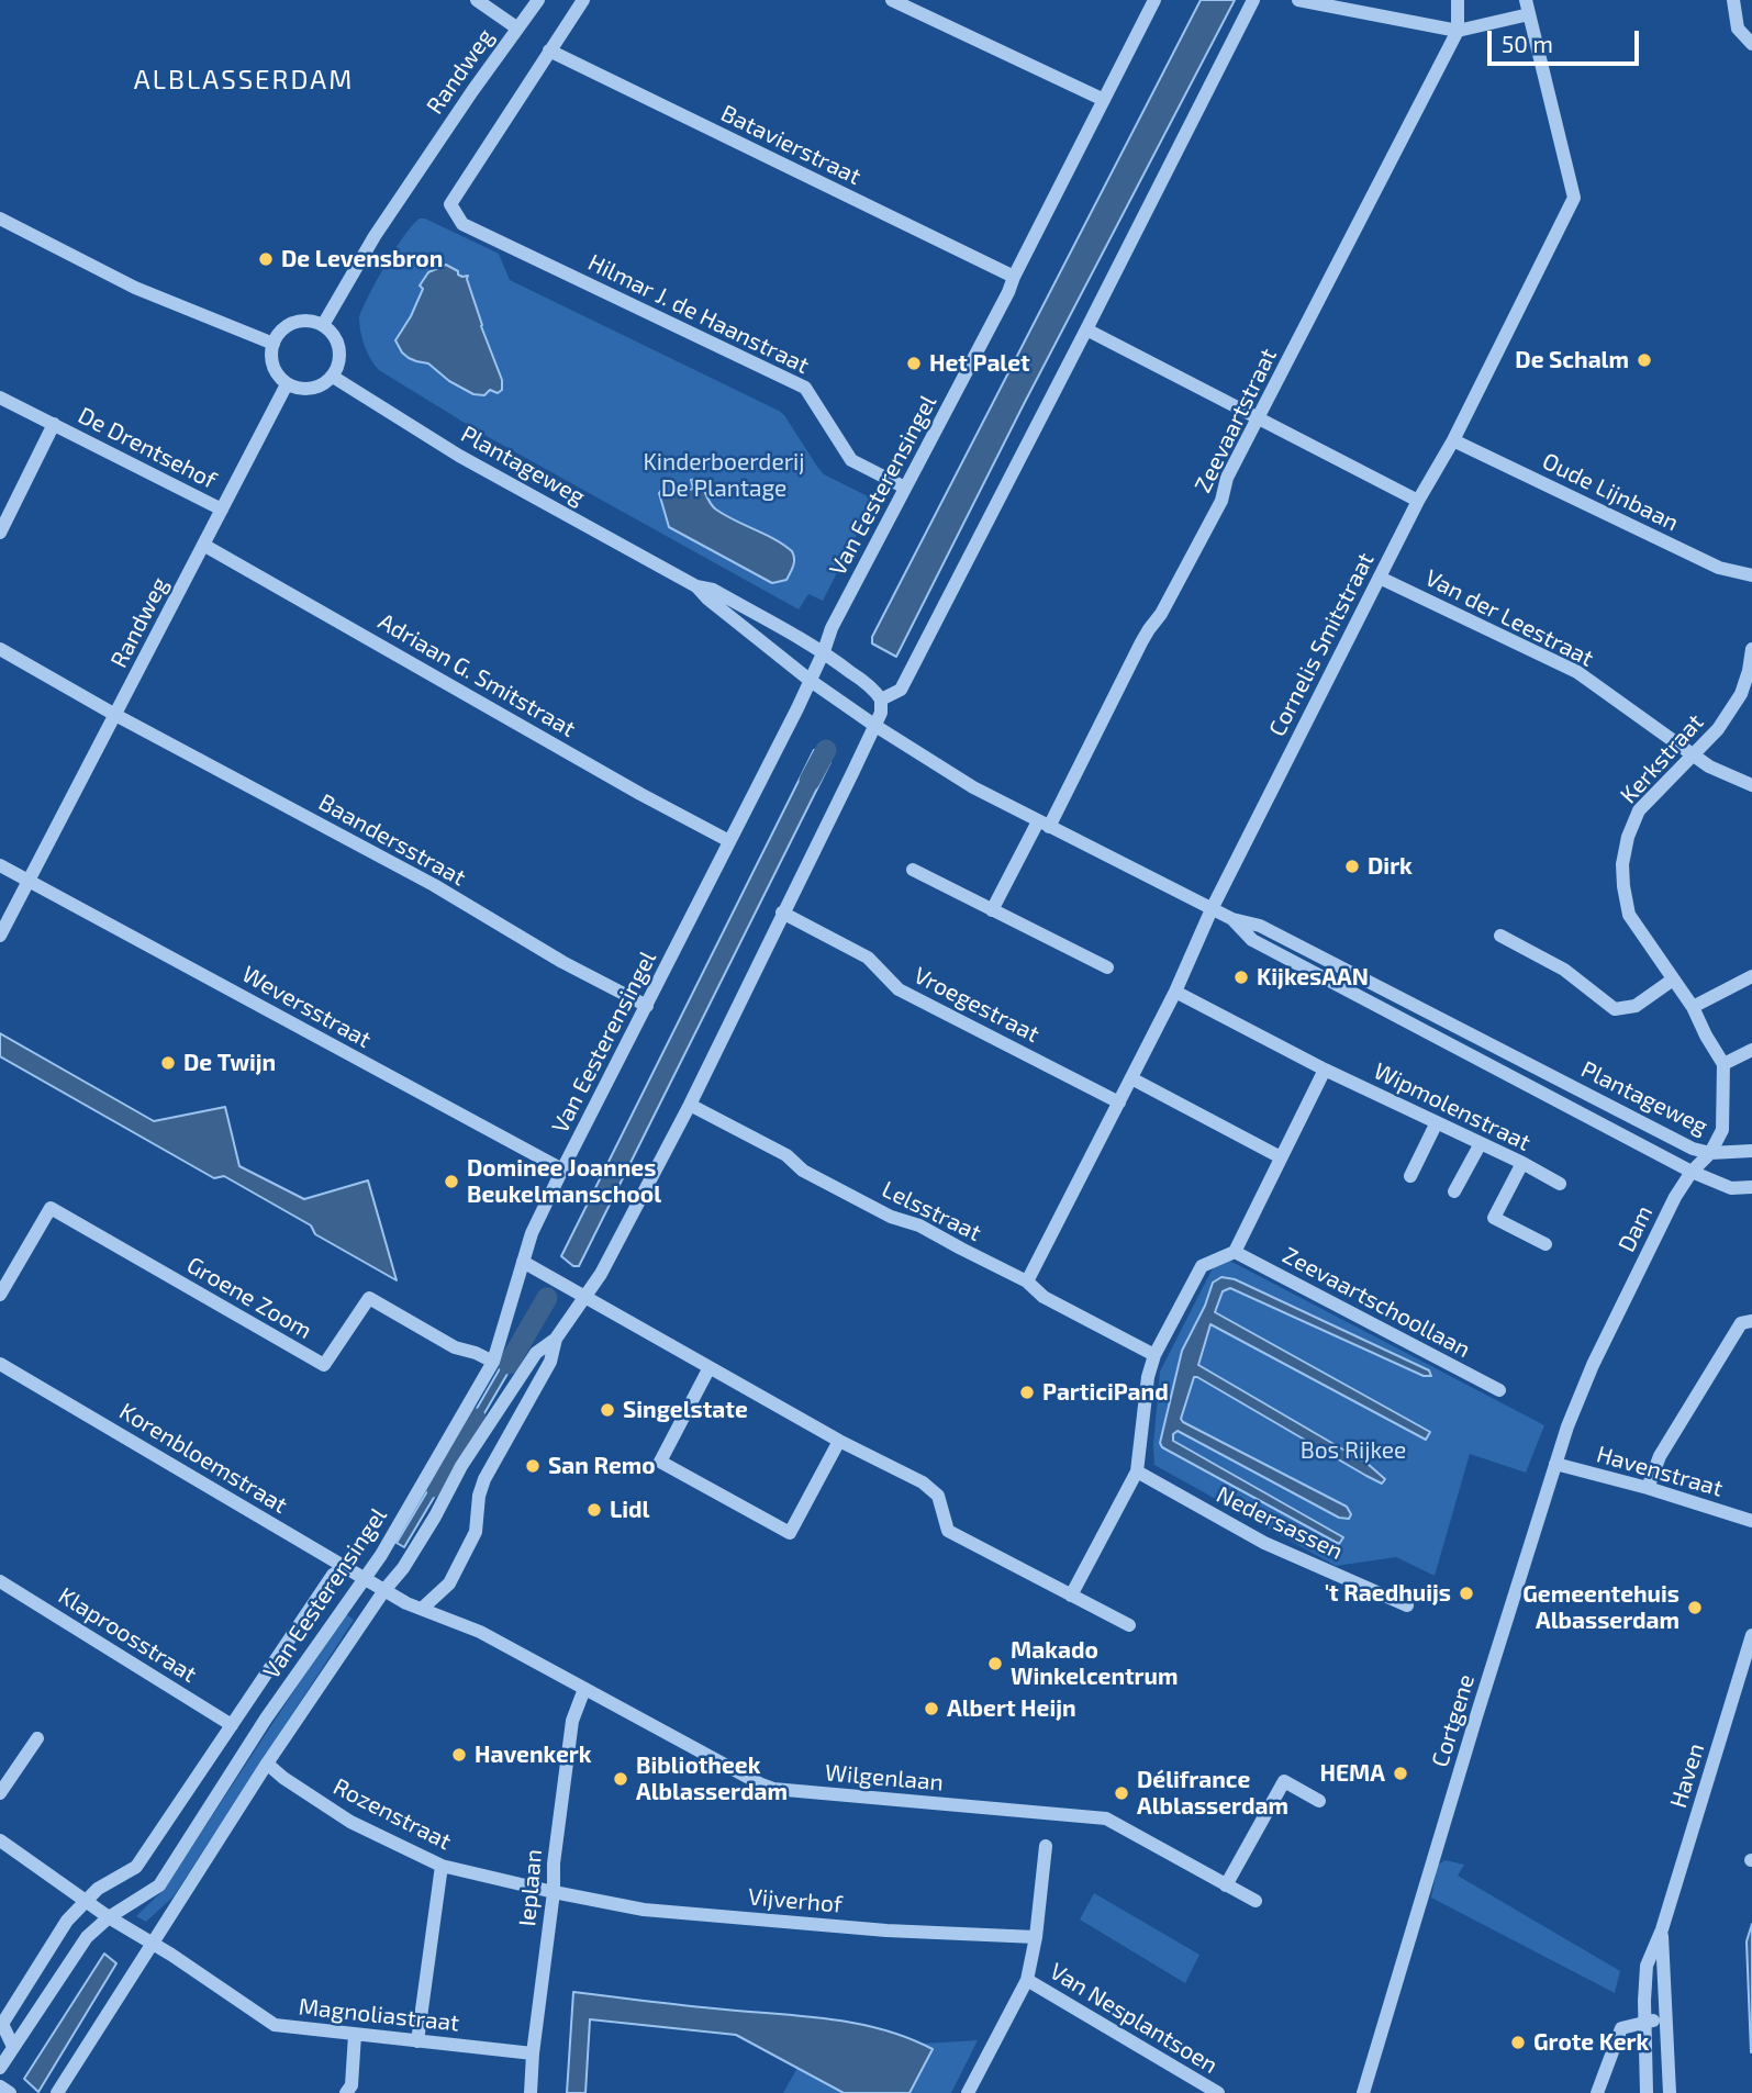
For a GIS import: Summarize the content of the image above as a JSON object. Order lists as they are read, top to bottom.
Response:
{
  "streets": {
    "street": [
      "Randweg",
      "Batavierstraat",
      "Hilmar J. de Haanstraat",
      "Zeevaartstraat",
      "De Drentsehof",
      "Plantageweg",
      "Van Eesterensingel",
      "Oude Lijnbaan",
      "Van der Leestraat",
      "Cornelis Smitstraat",
      "Adriaan G. Smitstraat",
      "Kerkstraat",
      "Baandersstraat",
      "Vroegestraat",
      "Weversstraat",
      "Wipmolenstraat",
      "Lelsstraat",
      "Dam",
      "Groene Zoom",
      "Zeevaartschoollaan",
      "Korenbloemstraat",
      "Havenstraat",
      "Nedersassen",
      "Klaproosstraat",
      "Cortgene",
      "Haven",
      "Wilgenlaan",
      "Rozenstraat",
      "Ieplaan",
      "Vijverhof",
      "Magnoliastraat",
      "Van Nesplantsoen"
    ]
  },
  "crossings": [
    ["Randweg", "De Drentsehof"],
    ["Randweg", "Plantageweg"],
    ["Randweg", "Adriaan G. Smitstraat"],
    ["Randweg", "Baandersstraat"],
    ["Randweg", "Weversstraat"],
    ["Batavierstraat", "Hilmar J. de Haanstraat"],
    ["Batavierstraat", "Van Eesterensingel"],
    ["Hilmar J. de Haanstraat", "Van Eesterensingel"],
    ["Zeevaartstraat", "Plantageweg"],
    ["Plantageweg", "Van Eesterensingel"],
    ["Plantageweg", "Cornelis Smitstraat"],
    ["Plantageweg", "Dam"],
    ["Van Eesterensingel", "Adriaan G. Smitstraat"],
    ["Van Eesterensingel", "Baandersstraat"],
    ["Van Eesterensingel", "Vroegestraat"],
    ["Van Eesterensingel", "Weversstraat"],
    ["Van Eesterensingel", "Lelsstraat"],
    ["Van Eesterensingel", "Groene Zoom"],
    ["Van Eesterensingel", "Korenbloemstraat"],
    ["Van Eesterensingel", "Klaproosstraat"],
    ["Van Eesterensingel", "Wilgenlaan"],
    ["Van Eesterensingel", "Rozenstraat"],
    ["Van Eesterensingel", "Magnoliastraat"],
    ["Oude Lijnbaan", "Cornelis Smitstraat"],
    ["Van der Leestraat", "Cornelis Smitstraat"],
    ["Van der Leestraat", "Kerkstraat"],
    ["Cornelis Smitstraat", "Vroegestraat"],
    ["Cornelis Smitstraat", "Wipmolenstraat"],
    ["Cornelis Smitstraat", "Lelsstraat"],
    ["Dam", "Cortgene"],
    ["Korenbloemstraat", "Wilgenlaan"],
    ["Havenstraat", "Cortgene"],
    ["Wilgenlaan", "Ieplaan"],
    ["Rozenstraat", "Ieplaan"],
    ["Rozenstraat", "Vijverhof"],
    ["Ieplaan", "Vijverhof"],
    ["Ieplaan", "Magnoliastraat"]
  ],
  "districts": ["ALBLASSERDAM"],
  "parks": ["Kinderboerderij De Plantage", "Bos Rijkee"],
  "places": [
    "De Levensbron",
    "De Schalm",
    "Het Palet",
    "Dirk",
    "KijkesAAN",
    "De Twijn",
    "Dominee Joannes Beukelmanschool",
    "ParticiPand",
    "Singelstate",
    "San Remo",
    "Lidl",
    "'t Raedhuijs",
    "Gemeentehuis Albasserdam",
    "Makado Winkelcentrum",
    "Albert Heijn",
    "Havenkerk",
    "HEMA",
    "Bibliotheek Alblasserdam",
    "Délifrance Alblasserdam",
    "Grote Kerk"
  ],
  "scale_bar": "50 m"
}
